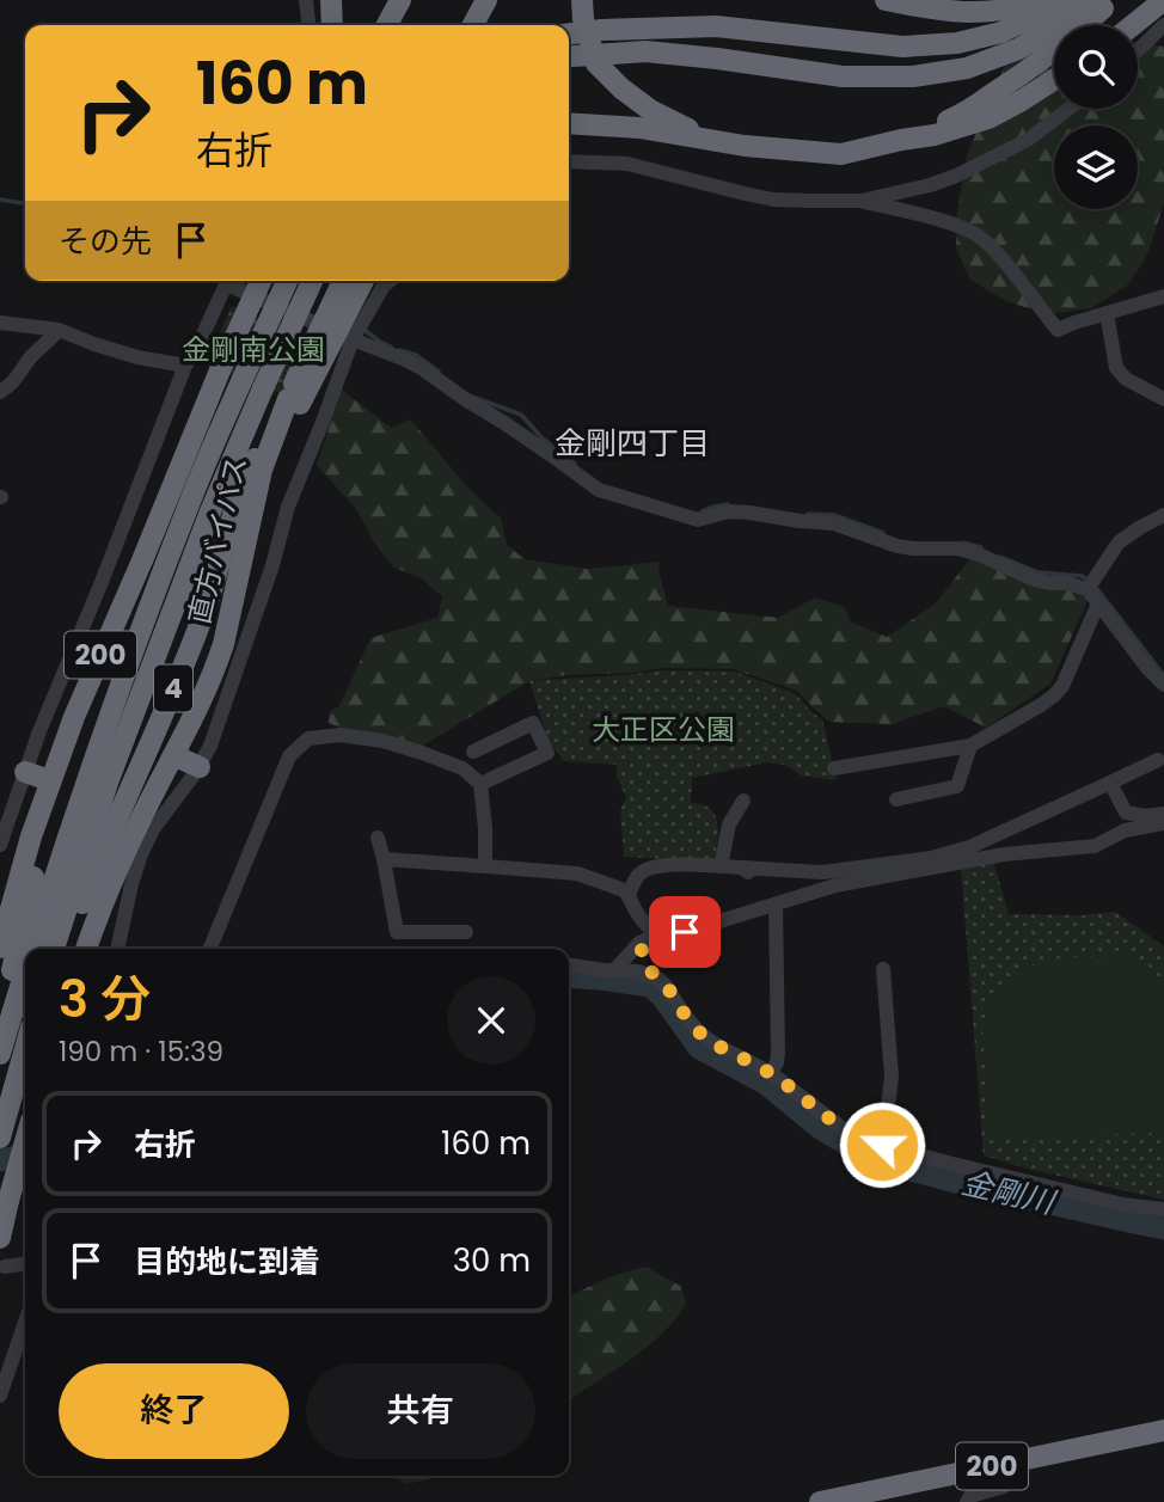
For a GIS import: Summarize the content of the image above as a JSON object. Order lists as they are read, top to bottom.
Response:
{
  "streets": {
    "highway": ["直方バイパス", "200", "4"]
  },
  "crossings": [
    ["直方バイパス", "4"]
  ],
  "districts": ["金剛四丁目"],
  "water": ["金剛川"],
  "parks": ["金剛南公園", "大正区公園"],
  "page": {
    "turn": ["160 m", "右折"],
    "then": "その先",
    "heading": ["3 分", "190 m · 15:39"],
    "list": [
      {
        "name": "右折",
        "value": "160 m"
      },
      {
        "name": "目的地に到着",
        "value": "30 m"
      }
    ],
    "buttons": ["終了", "共有"]
  }
}
